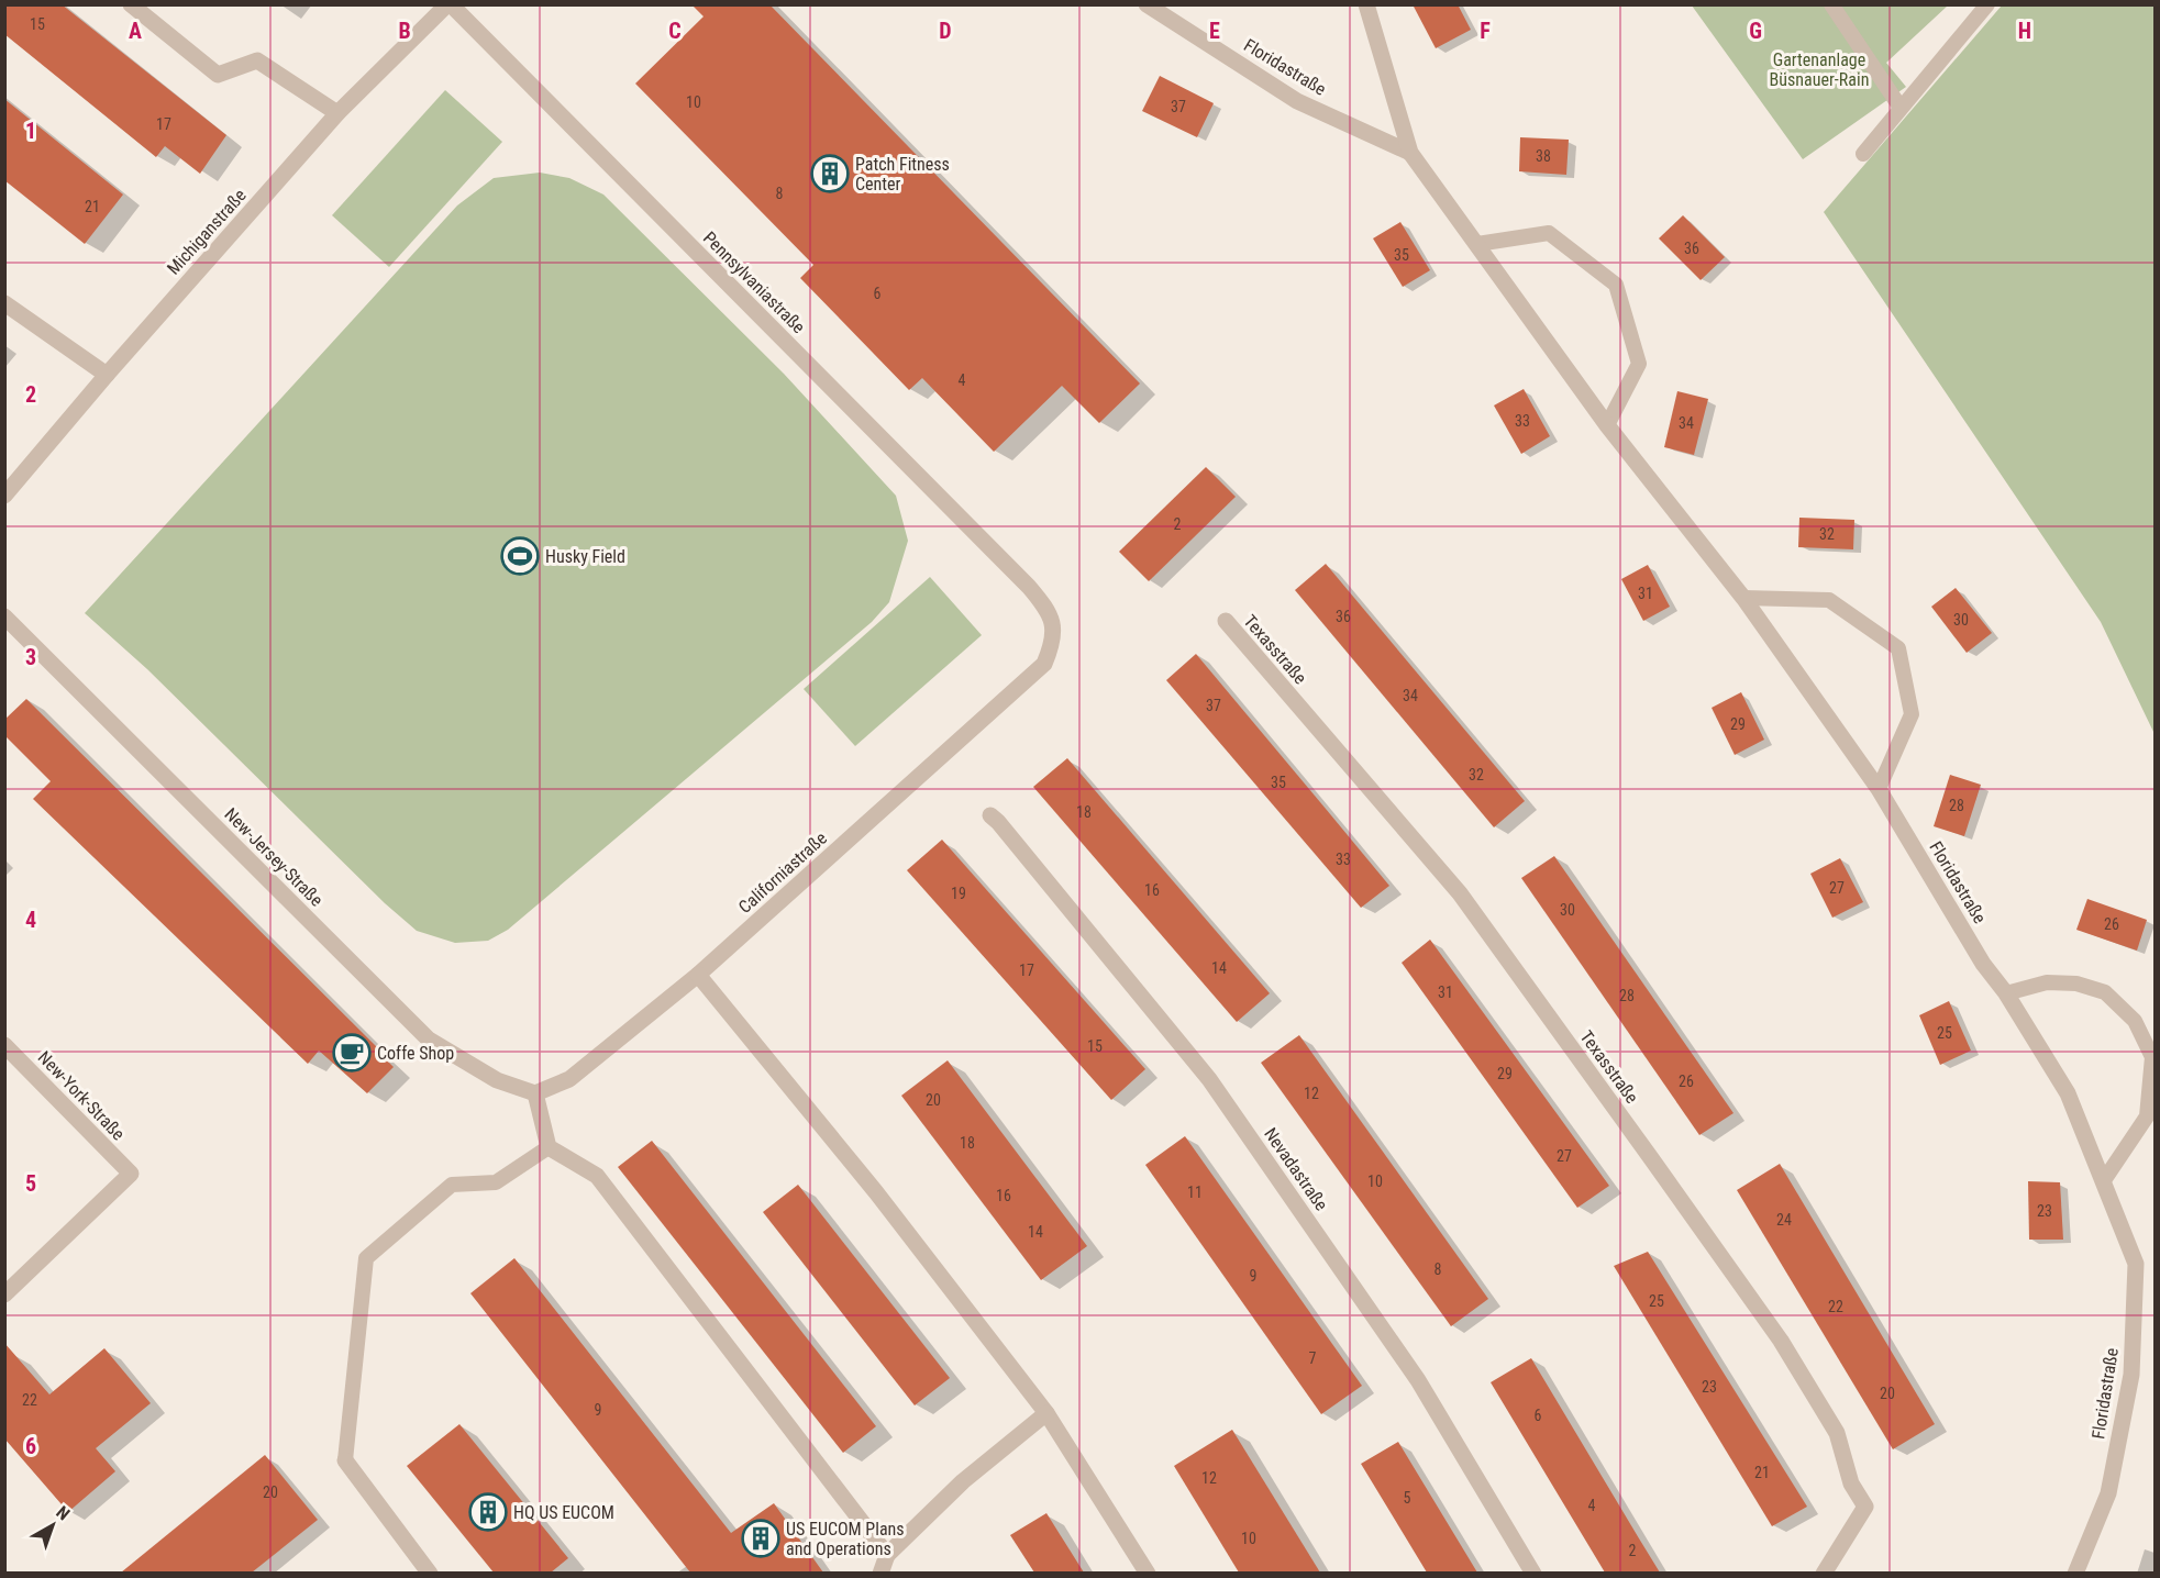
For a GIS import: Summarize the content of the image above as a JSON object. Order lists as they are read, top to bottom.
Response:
{
  "streets": {
    "street": [
      "Floridastraße",
      "Michiganstraße",
      "Pennsylvaniastraße",
      "Texasstraße",
      "New-Jersey-Straße",
      "Californiastraße",
      "New-York-Straße",
      "Nevadastraße"
    ]
  },
  "crossings": [
    ["Michiganstraße", "Pennsylvaniastraße"],
    ["Pennsylvaniastraße", "Californiastraße"],
    ["New-Jersey-Straße", "Californiastraße"]
  ],
  "parks": ["Gartenanlage Büsnauer-Rain"],
  "places": {
    "building": ["Patch Fitness Center", "HQ US EUCOM", "US EUCOM Plans and Operations"],
    "sports": ["Husky Field"],
    "cafe": ["Coffe Shop"]
  },
  "house_numbers": [
    "15",
    "10",
    "37",
    "17",
    "38",
    "8",
    "21",
    "36",
    "35",
    "6",
    "4",
    "33",
    "34",
    "2",
    "32",
    "31",
    "36",
    "30",
    "34",
    "37",
    "29",
    "32",
    "35",
    "28",
    "18",
    "33",
    "27",
    "16",
    "19",
    "30",
    "26",
    "14",
    "17",
    "31",
    "28",
    "25",
    "15",
    "29",
    "26",
    "12",
    "20",
    "18",
    "27",
    "10",
    "11",
    "16",
    "23",
    "24",
    "14",
    "8",
    "9",
    "25",
    "22",
    "7",
    "23",
    "20",
    "22",
    "9",
    "6",
    "21",
    "12",
    "20",
    "5",
    "4",
    "10",
    "2"
  ],
  "north": "top right",
  "grid": {
    "columns": [
      "A",
      "B",
      "C",
      "D",
      "E",
      "F",
      "G",
      "H"
    ],
    "rows": [
      "1",
      "2",
      "3",
      "4",
      "5",
      "6"
    ]
  }
}
